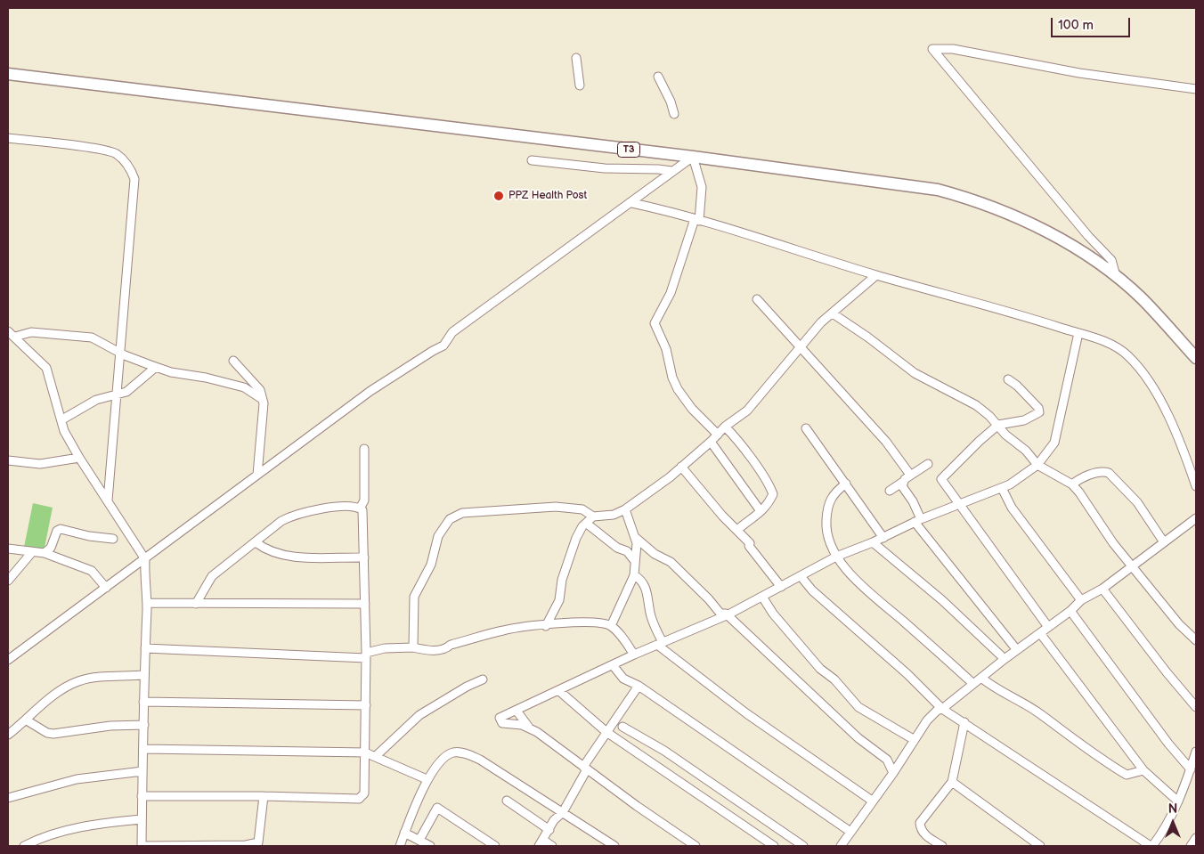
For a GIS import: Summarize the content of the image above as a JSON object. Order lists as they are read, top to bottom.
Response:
{
  "streets": {
    "highway": ["T3"]
  },
  "places": ["PPZ Health Post"],
  "scale_bar": "100 m",
  "north": "top"
}
